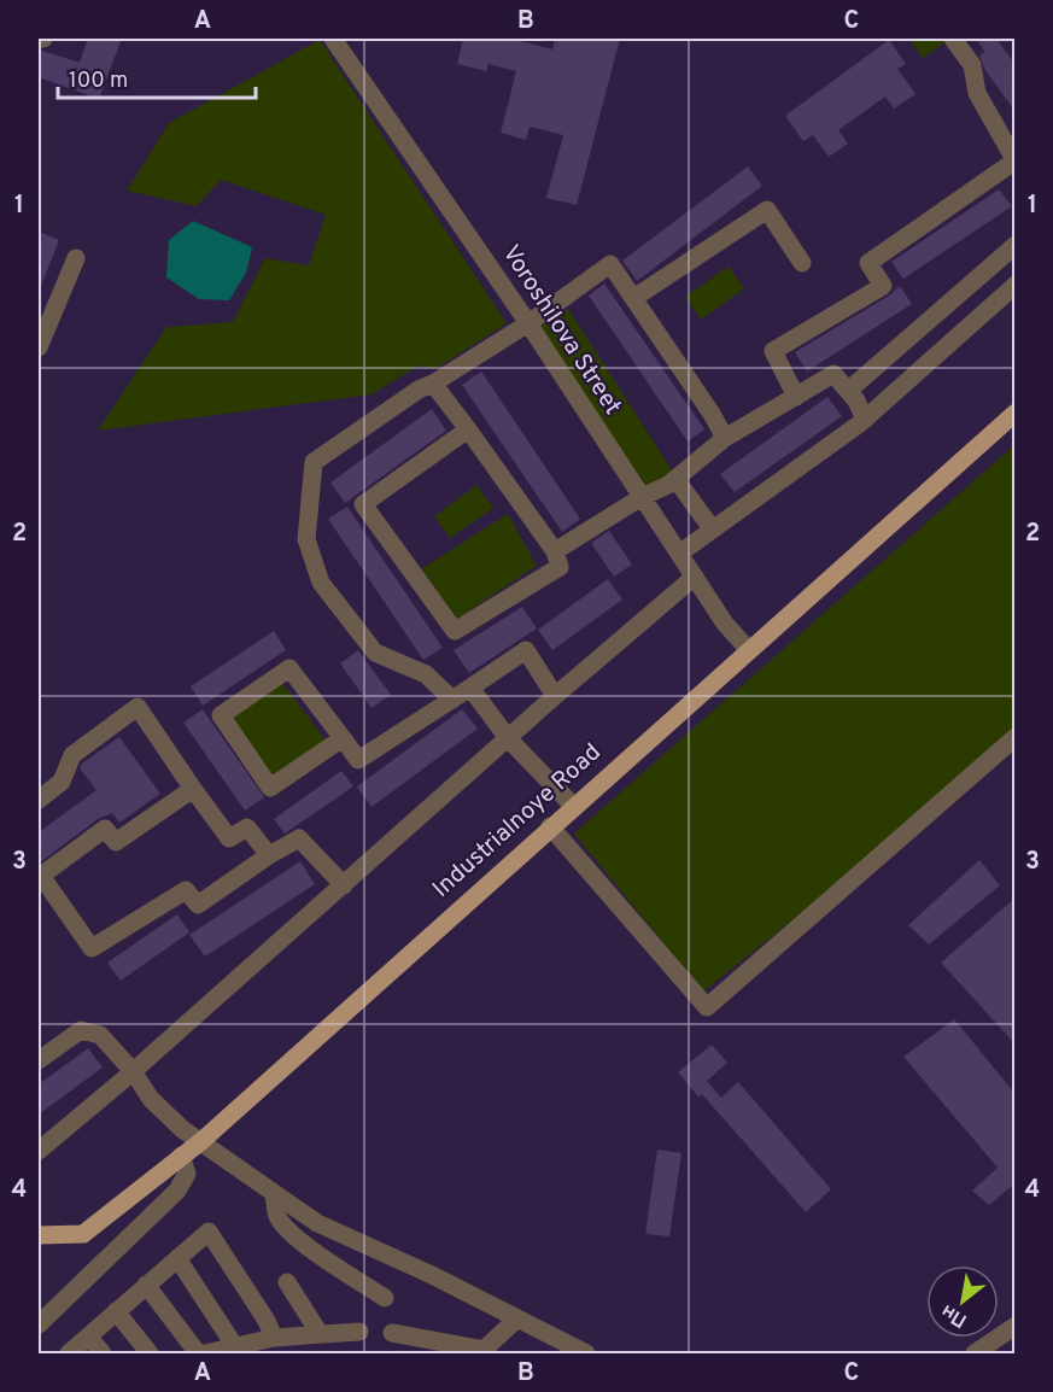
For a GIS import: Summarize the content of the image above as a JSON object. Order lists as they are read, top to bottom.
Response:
{
  "streets": {
    "main road": ["Industrialnoye Road"],
    "street": ["Voroshilova Street"]
  },
  "crossings": [
    ["Voroshilova Street", "Industrialnoye Road"]
  ],
  "scale_bar": "100 m",
  "north": "bottom left",
  "grid": {
    "columns": ["A", "B", "C"],
    "rows": [
      "1",
      "2",
      "3",
      "4"
    ]
  }
}
